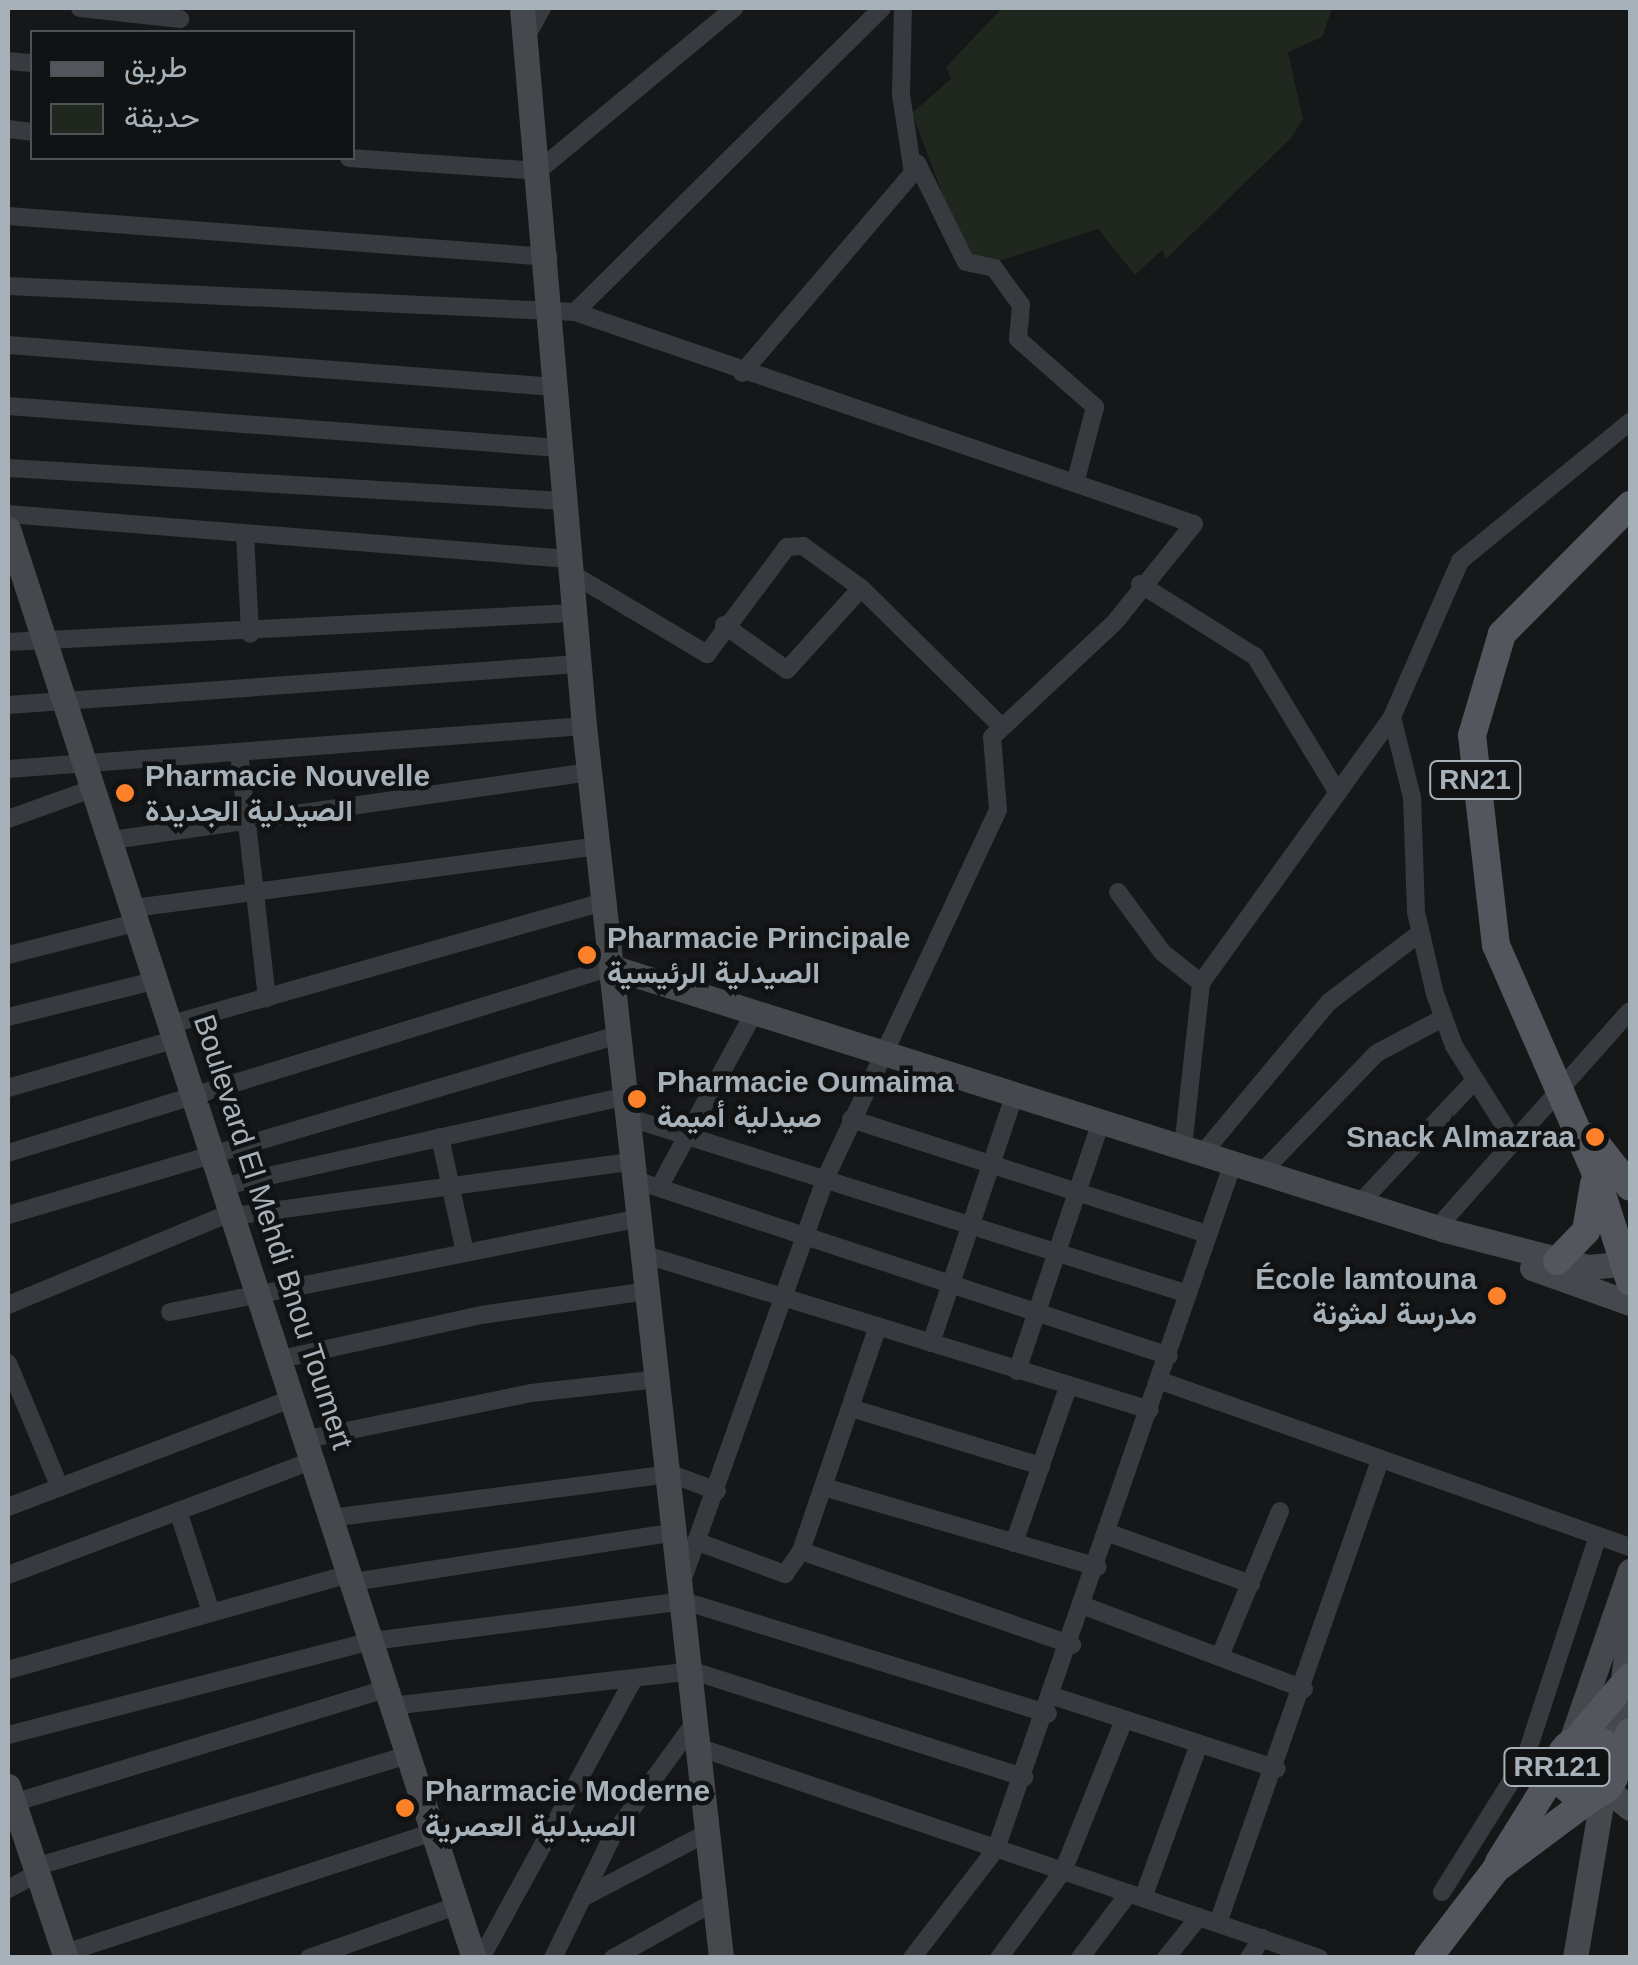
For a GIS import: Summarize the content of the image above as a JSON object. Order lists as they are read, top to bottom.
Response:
{
  "streets": {
    "main road": ["RN21", "RR121"],
    "street": ["Boulevard El Mehdi Bnou Toumert"]
  },
  "places": [
    "Pharmacie Nouvelle الصيدلية الجديدة",
    "Pharmacie Principale الصيدلية الرئيسية",
    "Pharmacie Oumaima صيدلية أميمة",
    "Snack Almazraa",
    "École lamtouna مدرسة لمثونة",
    "Pharmacie Moderne الصيدلية العصرية"
  ],
  "legend": ["طريق", "حديقة"]
}
